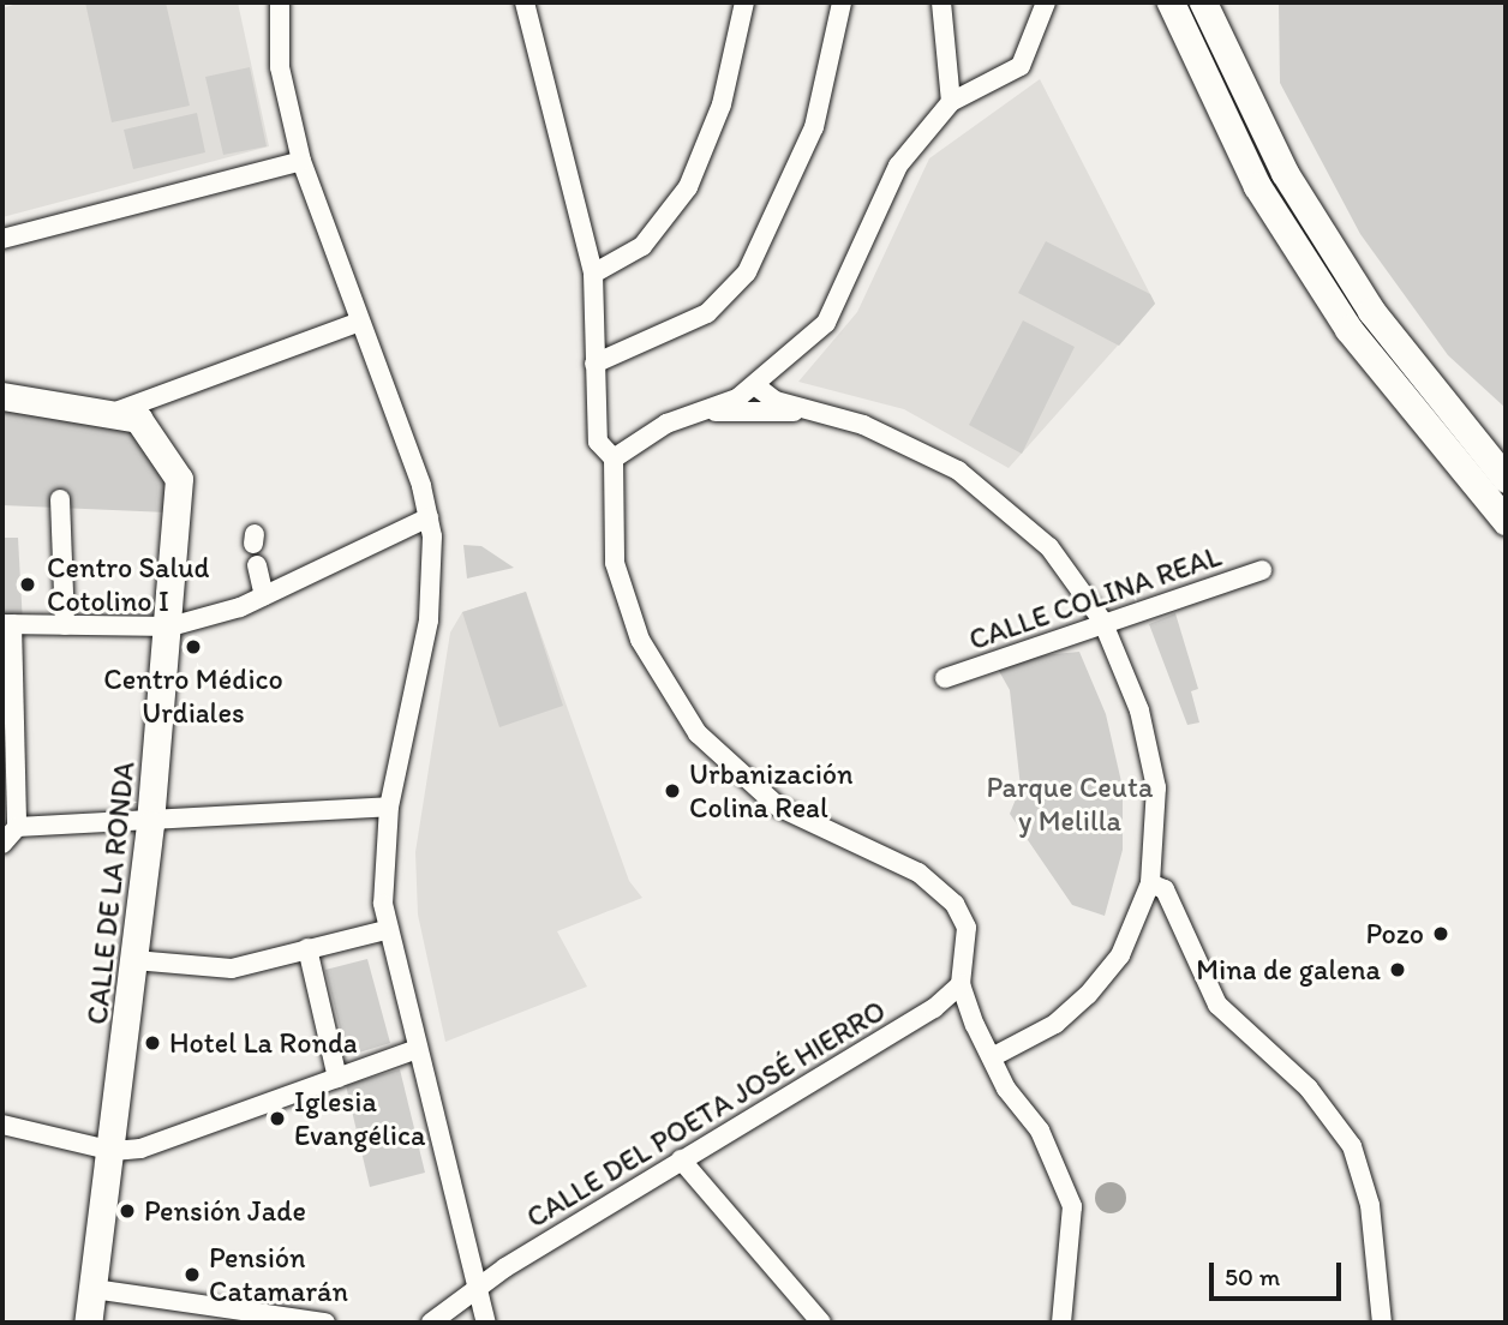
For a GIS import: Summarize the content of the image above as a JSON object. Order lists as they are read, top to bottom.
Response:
{
  "streets": {
    "highway": ["CALLE DE LA RONDA"],
    "street": ["CALLE COLINA REAL", "CALLE DEL POETA JOSÉ HIERRO"]
  },
  "parks": ["Parque Ceuta y Melilla"],
  "places": [
    "Centro Salud Cotolino I",
    "Centro Médico Urdiales",
    "Urbanización Colina Real",
    "Pozo",
    "Mina de galena",
    "Hotel La Ronda",
    "Iglesia Evangélica",
    "Pensión Jade",
    "Pensión Catamarán"
  ],
  "scale_bar": "50 m"
}
